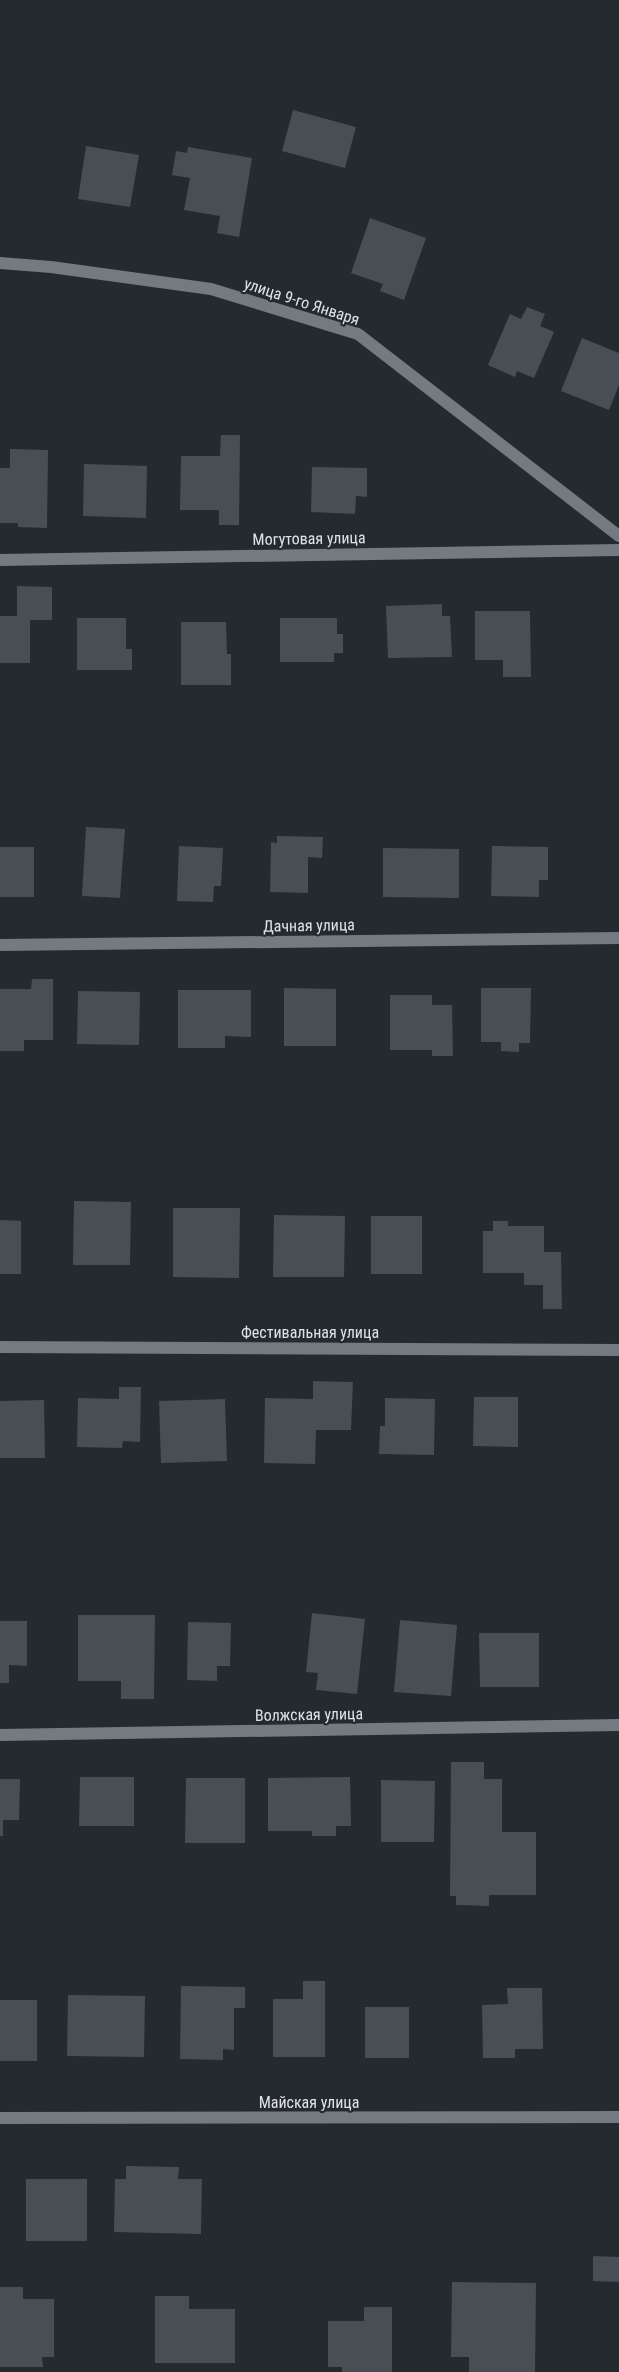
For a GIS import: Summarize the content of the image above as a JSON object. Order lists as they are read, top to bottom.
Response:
{
  "streets": {
    "street": [
      "улица 9-го Января",
      "Могутовая улица",
      "Дачная улица",
      "Фестивальная улица",
      "Волжская улица",
      "Майская улица"
    ]
  }
}
